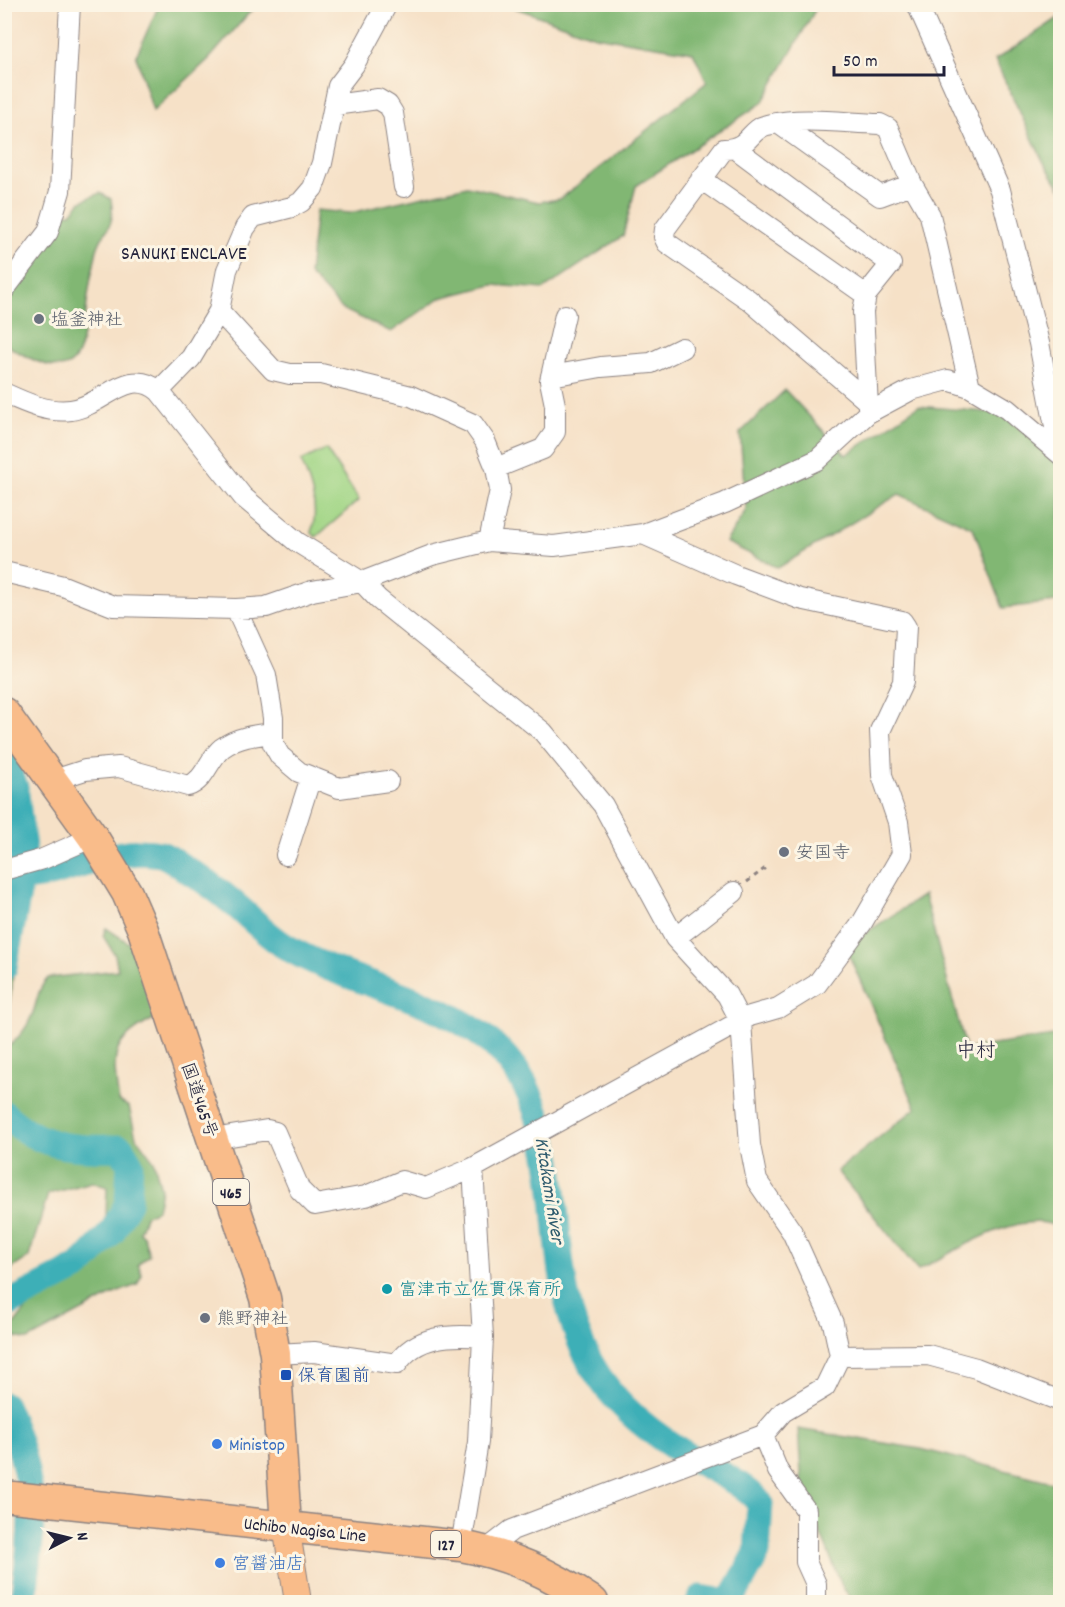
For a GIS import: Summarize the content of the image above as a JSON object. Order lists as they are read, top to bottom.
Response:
{
  "streets": {
    "highway": [
      "国道465号",
      "465",
      "Uchibo Nagisa Line",
      "127"
    ]
  },
  "crossings": [
    ["国道465号", "Uchibo Nagisa Line"]
  ],
  "districts": ["SANUKI ENCLAVE", "中村"],
  "water": ["Kitakami River"],
  "places": {
    "other": [
      "塩釜神社",
      "安国寺",
      "富津市立佐貫保育所",
      "熊野神社",
      "Ministop",
      "宮醤油店"
    ],
    "transit": ["保育園前"]
  },
  "scale_bar": "50 m",
  "north": "right"
}
